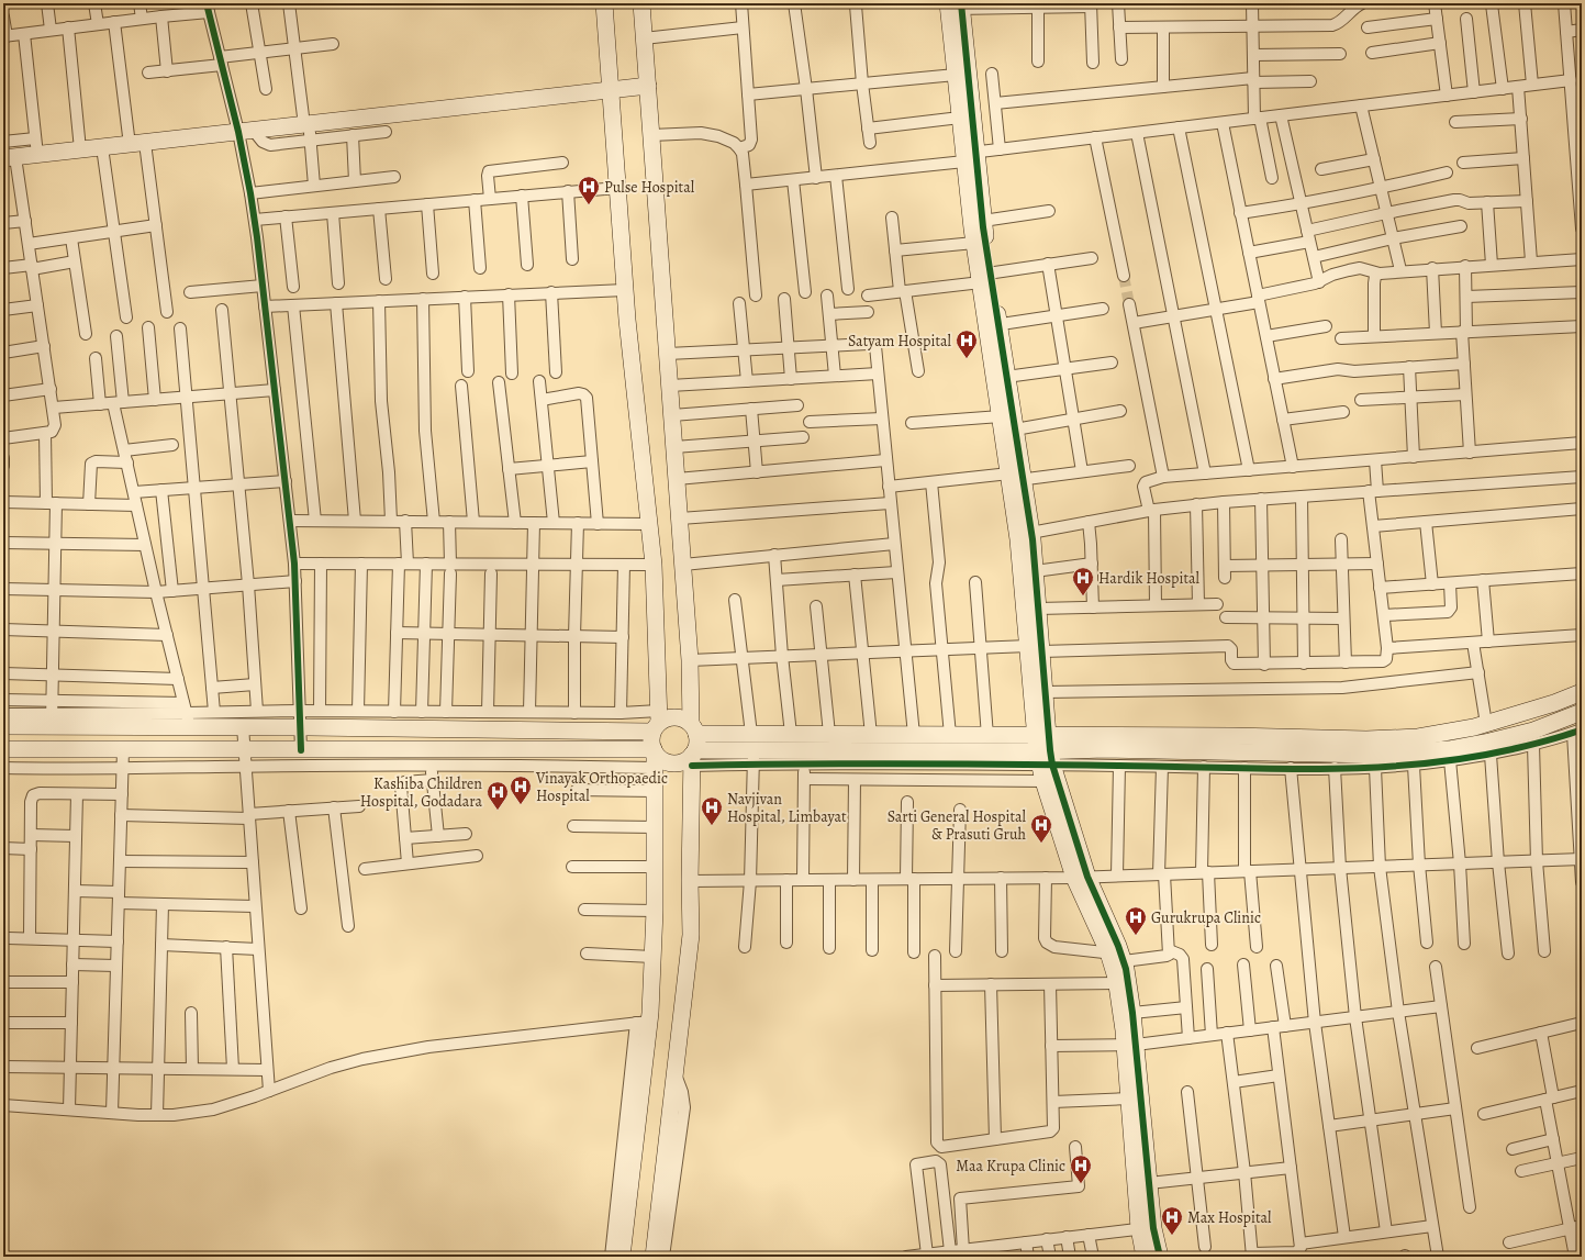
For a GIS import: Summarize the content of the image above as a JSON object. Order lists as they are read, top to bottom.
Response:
{
  "places": {
    "hospital": [
      "Pulse Hospital",
      "Satyam Hospital",
      "Hardik Hospital",
      "Vinayak Orthopaedic Hospital",
      "Kashiba Children Hospital, Godadara",
      "Navjivan Hospital, Limbayat",
      "Sarti General Hospital & Prasuti Gruh",
      "Gurukrupa Clinic",
      "Maa Krupa Clinic",
      "Max Hospital"
    ]
  }
}
